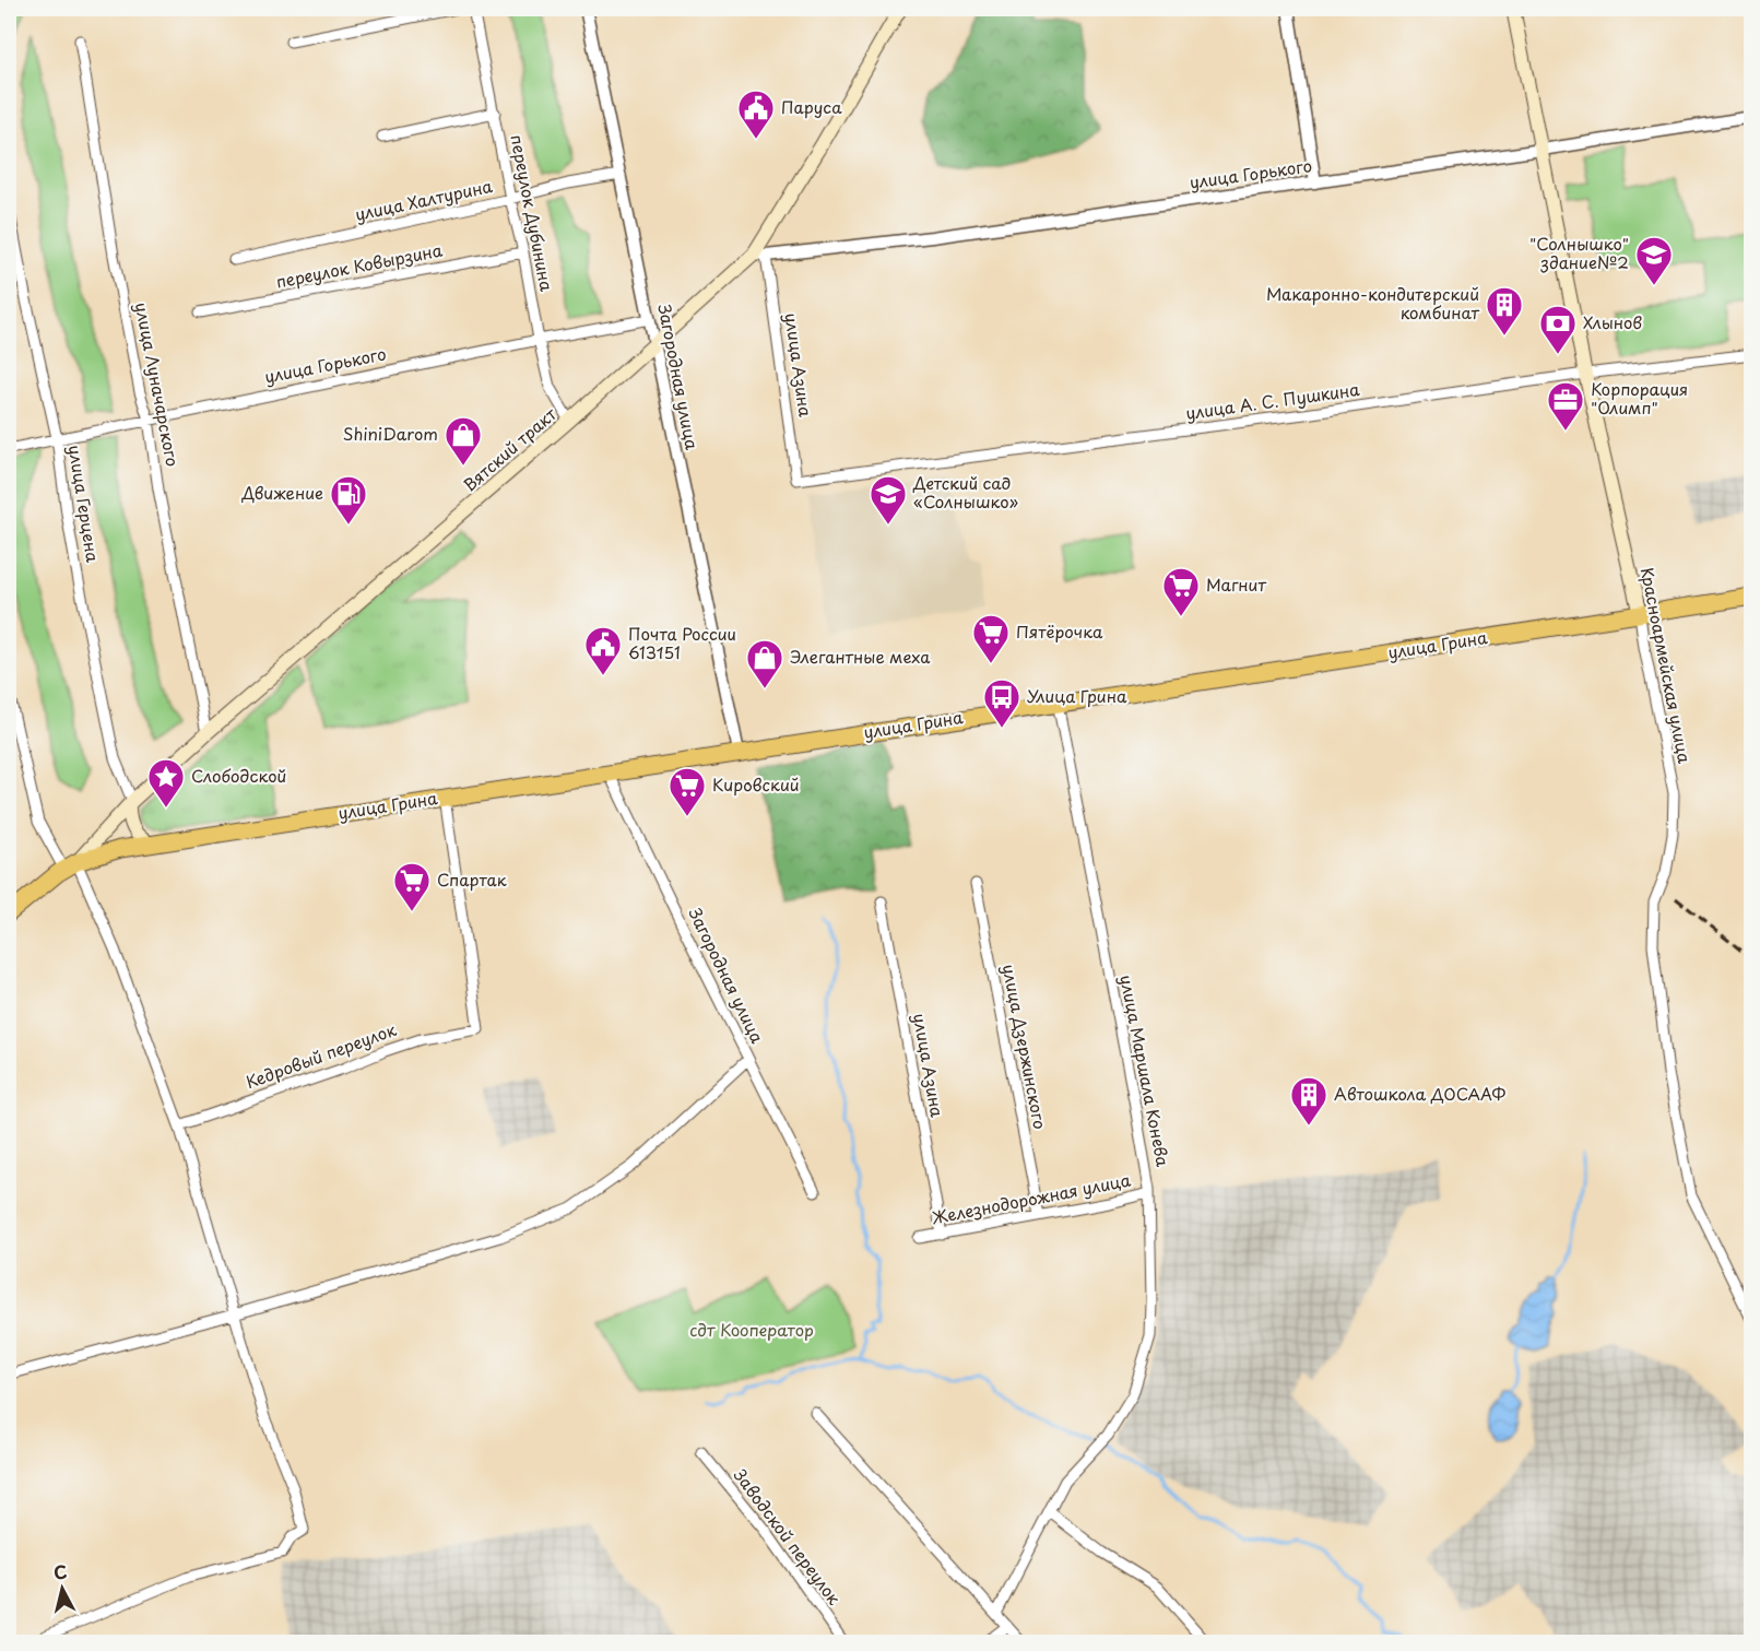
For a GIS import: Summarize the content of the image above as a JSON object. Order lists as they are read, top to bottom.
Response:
{
  "streets": {
    "highway": ["улица Грина"],
    "main road": ["Вятский тракт", "Красноармейская улица"],
    "street": [
      "улица Горького",
      "улица Халтурина",
      "переулок Дубинина",
      "переулок Ковырзина",
      "улица Азина",
      "Загородная улица",
      "улица Луначарского",
      "улица А. С. Пушкина",
      "улица Герцена",
      "улица Дзержинского",
      "Кедровый переулок",
      "улица Маршала Конева",
      "Железнодорожная улица",
      "Заводской переулок"
    ]
  },
  "crossings": [
    ["улица Горького", "переулок Дубинина"],
    ["улица Горького", "улица Азина"],
    ["улица Горького", "Загородная улица"],
    ["улица Горького", "улица Луначарского"],
    ["улица Горького", "Вятский тракт"],
    ["улица Горького", "улица Герцена"],
    ["улица Горького", "Красноармейская улица"],
    ["улица Халтурина", "переулок Дубинина"],
    ["улица Халтурина", "Загородная улица"],
    ["переулок Дубинина", "переулок Ковырзина"],
    ["переулок Дубинина", "Вятский тракт"],
    ["улица Азина", "улица А. С. Пушкина"],
    ["улица Азина", "Вятский тракт"],
    ["улица Азина", "Железнодорожная улица"],
    ["Загородная улица", "Вятский тракт"],
    ["Загородная улица", "улица Грина"],
    ["улица Луначарского", "Вятский тракт"],
    ["улица А. С. Пушкина", "Красноармейская улица"],
    ["Вятский тракт", "улица Герцена"],
    ["Вятский тракт", "улица Грина"],
    ["улица Грина", "Красноармейская улица"],
    ["улица Грина", "Кедровый переулок"],
    ["улица Грина", "улица Маршала Конева"],
    ["улица Дзержинского", "Железнодорожная улица"],
    ["улица Маршала Конева", "Железнодорожная улица"]
  ],
  "parks": ["сдт Кооператор"],
  "places": {
    "public building": ["Паруса", "Почта России 613151"],
    "school or university": ["\"Солнышко\" здание№2", "Детский сад «Солнышко»"],
    "building": ["Макаронно-кондитерский комбинат", "Автошкола ДОСААФ"],
    "bank": ["Хлынов"],
    "office": ["Корпорация \"Олимп\""],
    "shop": ["ShiniDarom", "Элегантные меха"],
    "fuel station": ["Движение"],
    "supermarket": [
      "Магнит",
      "Пятёрочка",
      "Кировский",
      "Спартак"
    ],
    "bus stop": ["Улица Грина"],
    "place": ["Слободской"]
  },
  "north": "top"
}
